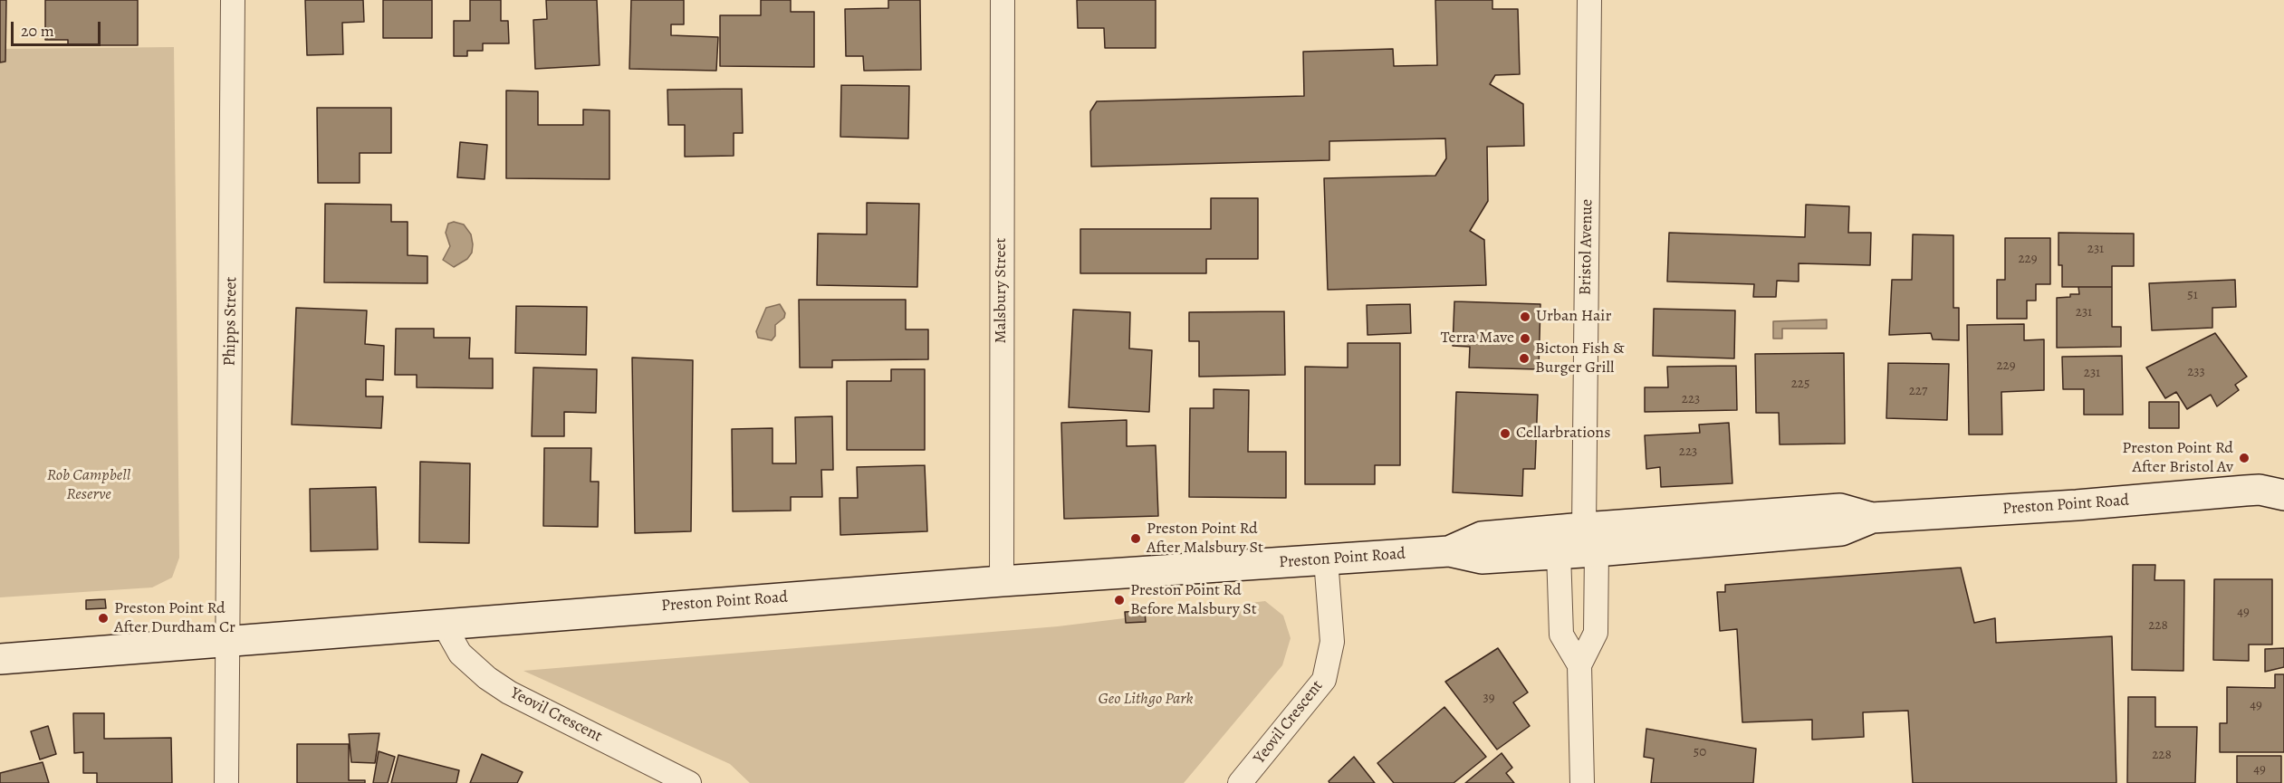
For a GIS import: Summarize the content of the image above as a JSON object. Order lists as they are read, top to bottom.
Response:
{
  "streets": {
    "main road": ["Preston Point Road"],
    "street": [
      "Bristol Avenue",
      "Malsbury Street",
      "Phipps Street",
      "Yeovil Crescent"
    ]
  },
  "crossings": [
    ["Bristol Avenue", "Preston Point Road"],
    ["Malsbury Street", "Preston Point Road"],
    ["Phipps Street", "Preston Point Road"],
    ["Preston Point Road", "Yeovil Crescent"]
  ],
  "parks": ["Rob Campbell Reserve", "Geo Lithgo Park"],
  "places": [
    "Urban Hair",
    "Terra Mave",
    "Bicton Fish & Burger Grill",
    "Cellarbrations",
    "Preston Point Rd After Bristol Av",
    "Preston Point Rd After Malsbury St",
    "Preston Point Rd Before Malsbury St",
    "Preston Point Rd After Durdham Cr"
  ],
  "house_numbers": [
    "231",
    "229",
    "51",
    "231",
    "229",
    "233",
    "231",
    "225",
    "227",
    "223",
    "223",
    "49",
    "228",
    "39",
    "49",
    "50",
    "228",
    "49"
  ],
  "scale_bar": "20 m"
}
